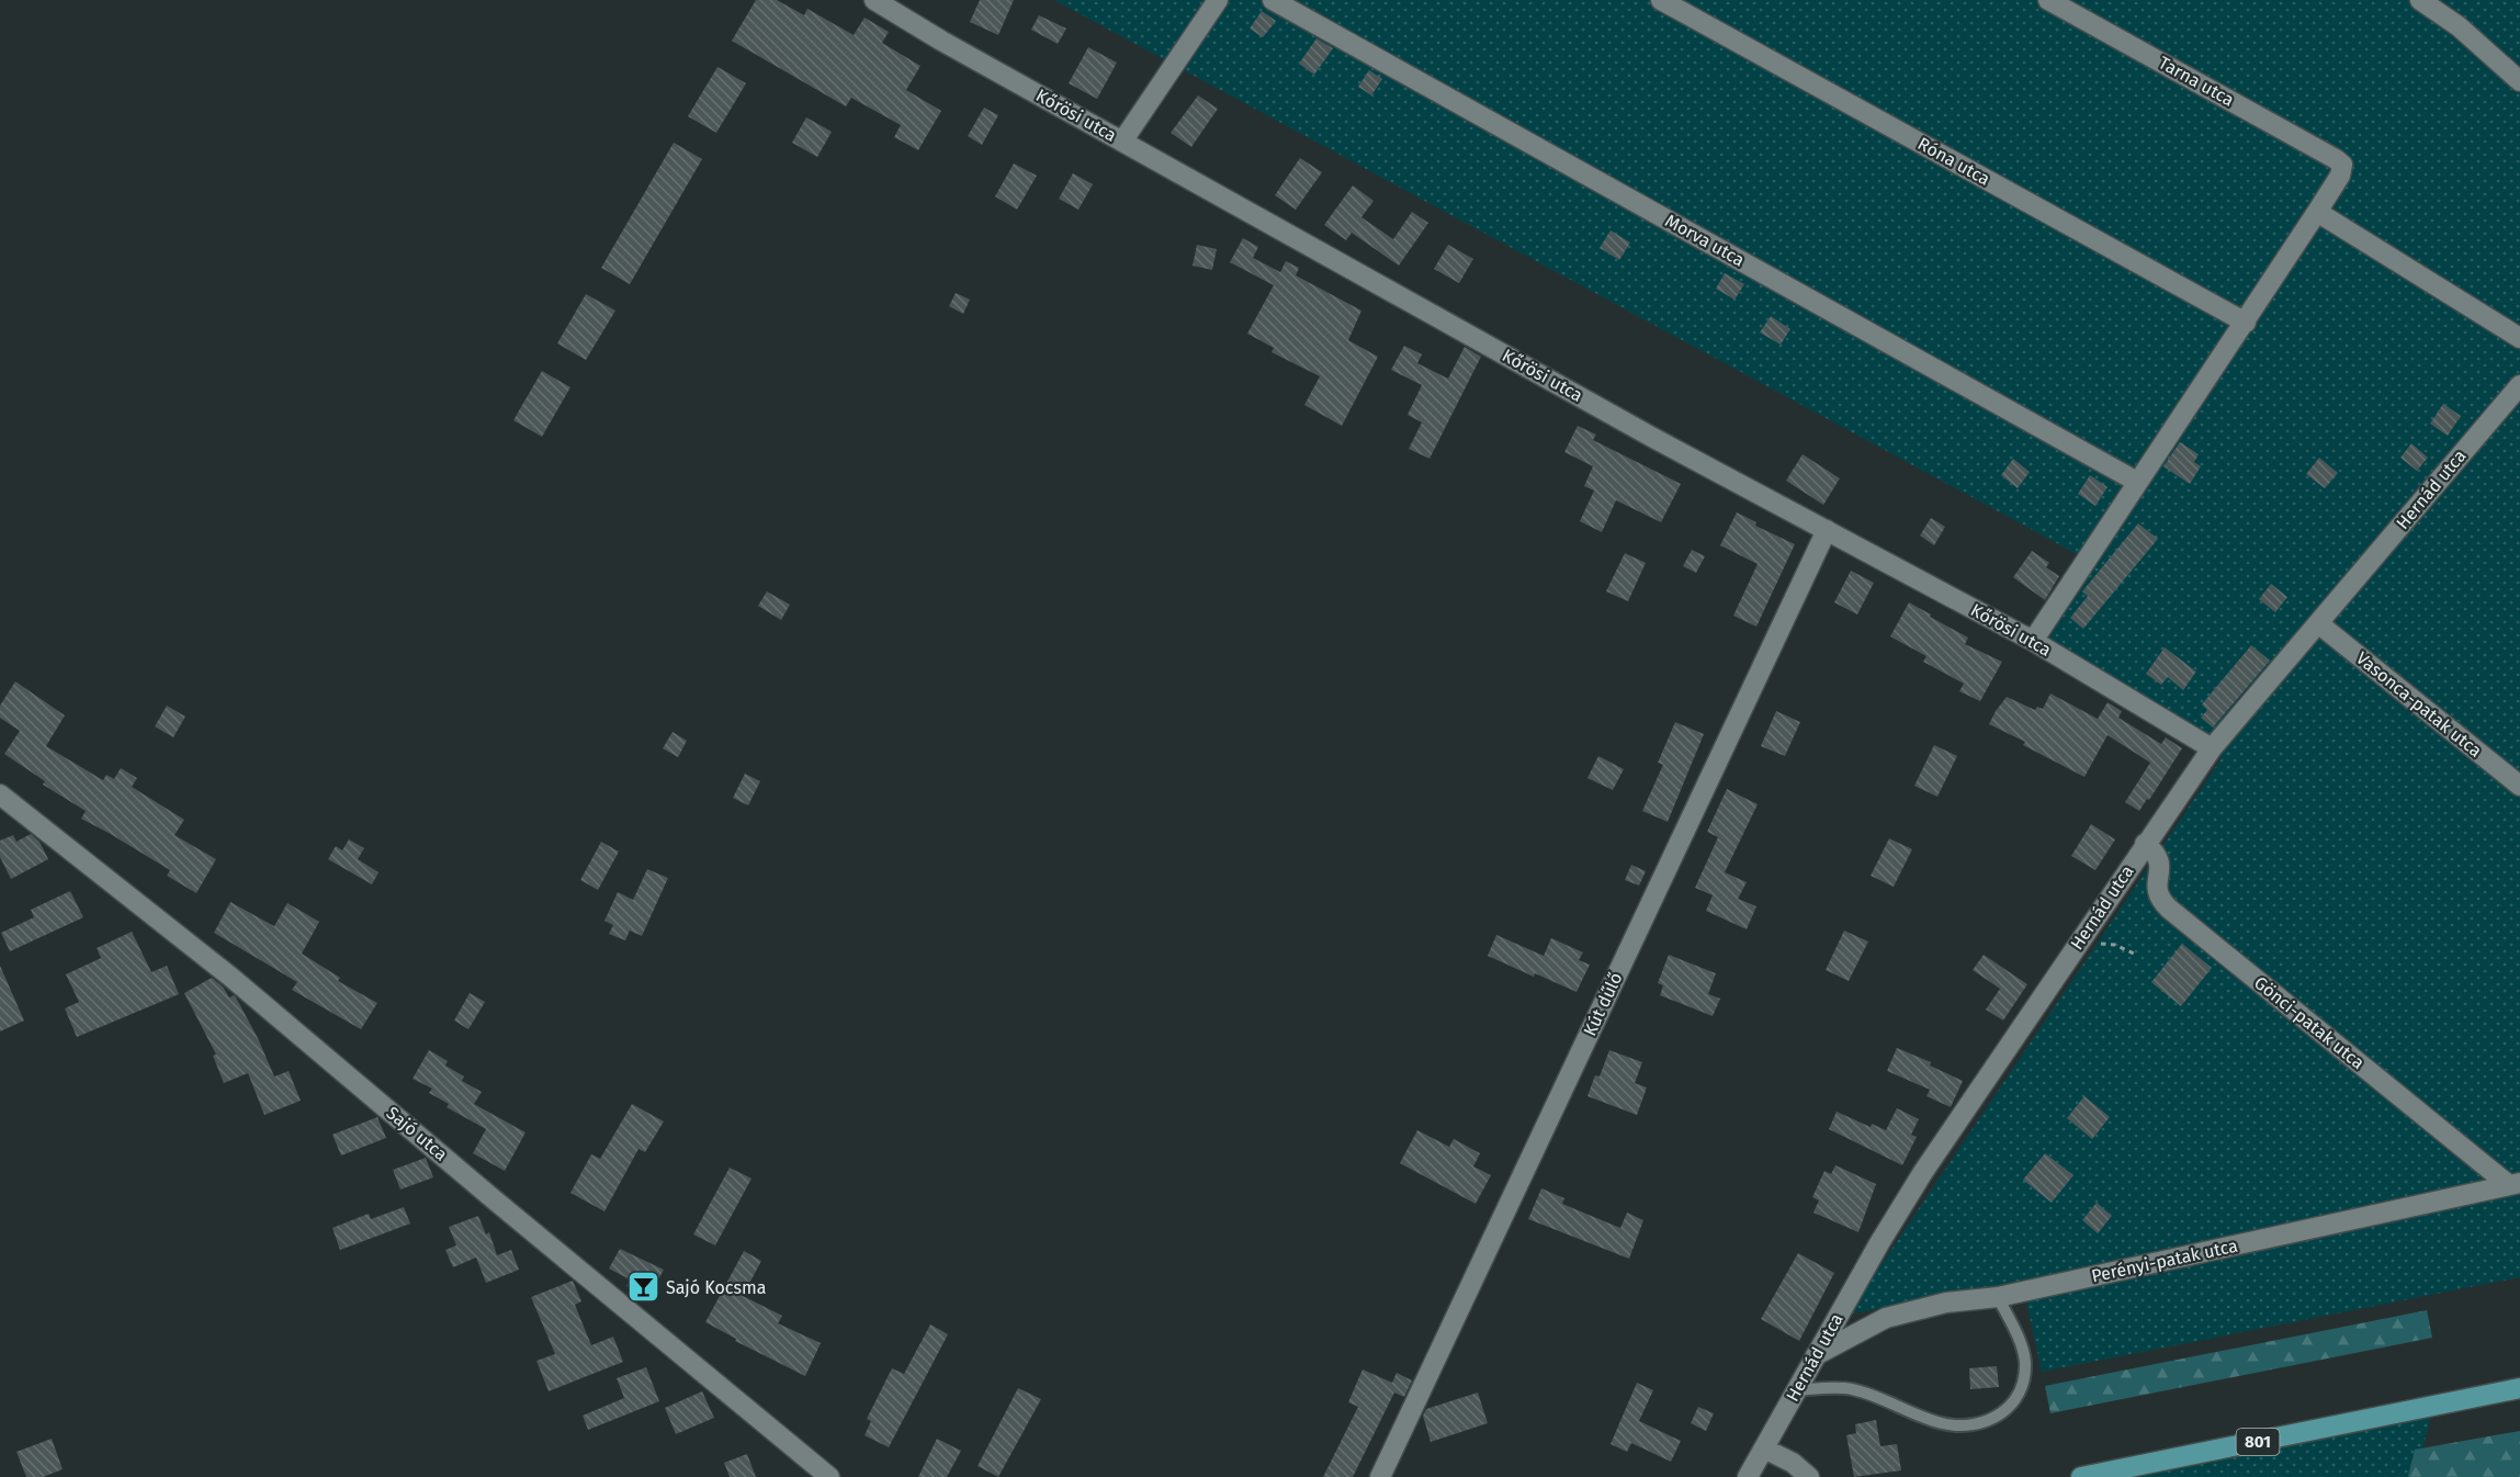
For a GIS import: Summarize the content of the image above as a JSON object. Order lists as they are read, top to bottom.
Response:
{
  "streets": {
    "main road": ["801"],
    "street": [
      "Tarna utca",
      "Kőrösi utca",
      "Róna utca",
      "Morva utca",
      "Hernád utca",
      "Vasonca-patak utca",
      "Kút dűlő",
      "Gönci-patak utca",
      "Sajó utca",
      "Perényi-patak utca"
    ]
  },
  "crossings": [
    ["Kőrösi utca", "Hernád utca"],
    ["Kőrösi utca", "Kút dűlő"],
    ["Hernád utca", "Vasonca-patak utca"],
    ["Hernád utca", "Gönci-patak utca"],
    ["Hernád utca", "Perényi-patak utca"],
    ["Gönci-patak utca", "Perényi-patak utca"]
  ],
  "places": {
    "bar": ["Sajó Kocsma"]
  }
}
